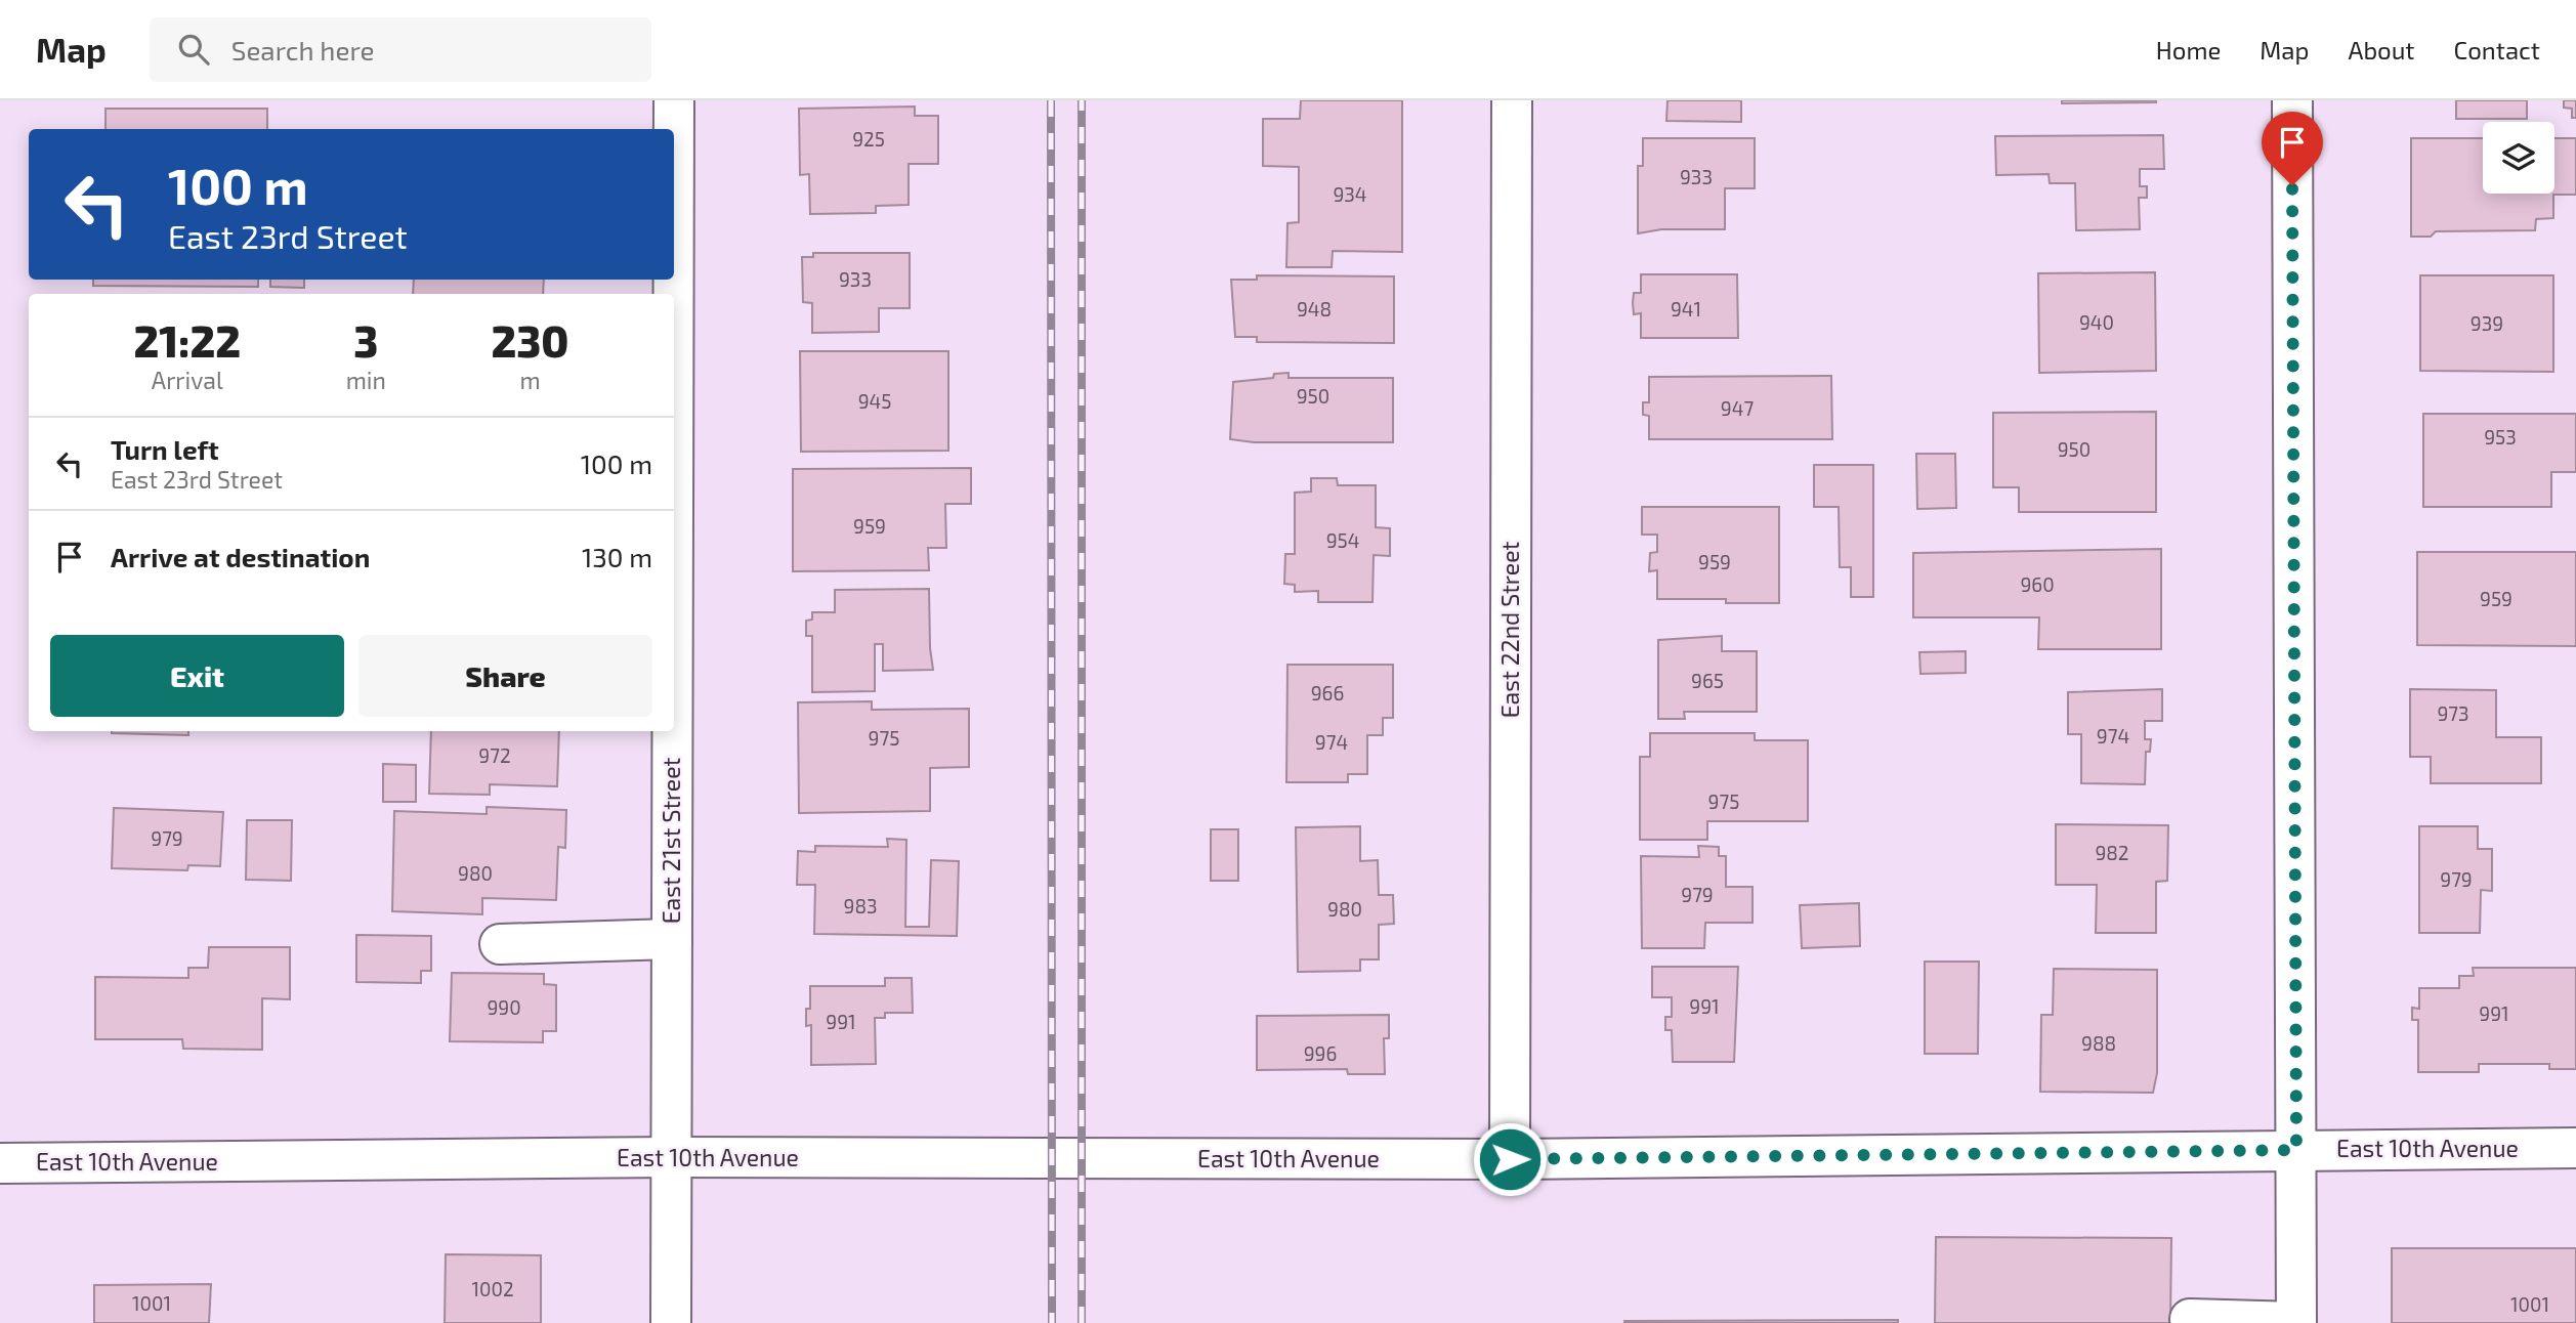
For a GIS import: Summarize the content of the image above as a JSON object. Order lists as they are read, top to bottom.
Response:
{
  "streets": {
    "street": ["East 22nd Street", "East 21st Street", "East 10th Avenue"]
  },
  "crossings": [
    ["East 22nd Street", "East 10th Avenue"],
    ["East 21st Street", "East 10th Avenue"]
  ],
  "house_numbers": [
    "925",
    "933",
    "934",
    "933",
    "948",
    "941",
    "940",
    "939",
    "950",
    "945",
    "947",
    "953",
    "950",
    "959",
    "954",
    "959",
    "960",
    "959",
    "965",
    "966",
    "973",
    "974",
    "975",
    "974",
    "972",
    "975",
    "979",
    "982",
    "980",
    "979",
    "979",
    "983",
    "980",
    "991",
    "990",
    "991",
    "991",
    "988",
    "996",
    "1002",
    "1001",
    "1001"
  ],
  "page": {
    "header": "Map",
    "search": "Search here",
    "nav": [
      "Home",
      "Map",
      "About",
      "Contact"
    ],
    "turn": ["100 m", "East 23rd Street"],
    "eta": [
      "21:22",
      "Arrival",
      "3",
      "min",
      "230",
      "m"
    ],
    "list": [
      {
        "name": "Turn left",
        "note": "East 23rd Street",
        "value": "100 m"
      },
      {
        "name": "Arrive at destination",
        "value": "130 m"
      }
    ],
    "buttons": ["Exit", "Share"]
  }
}
